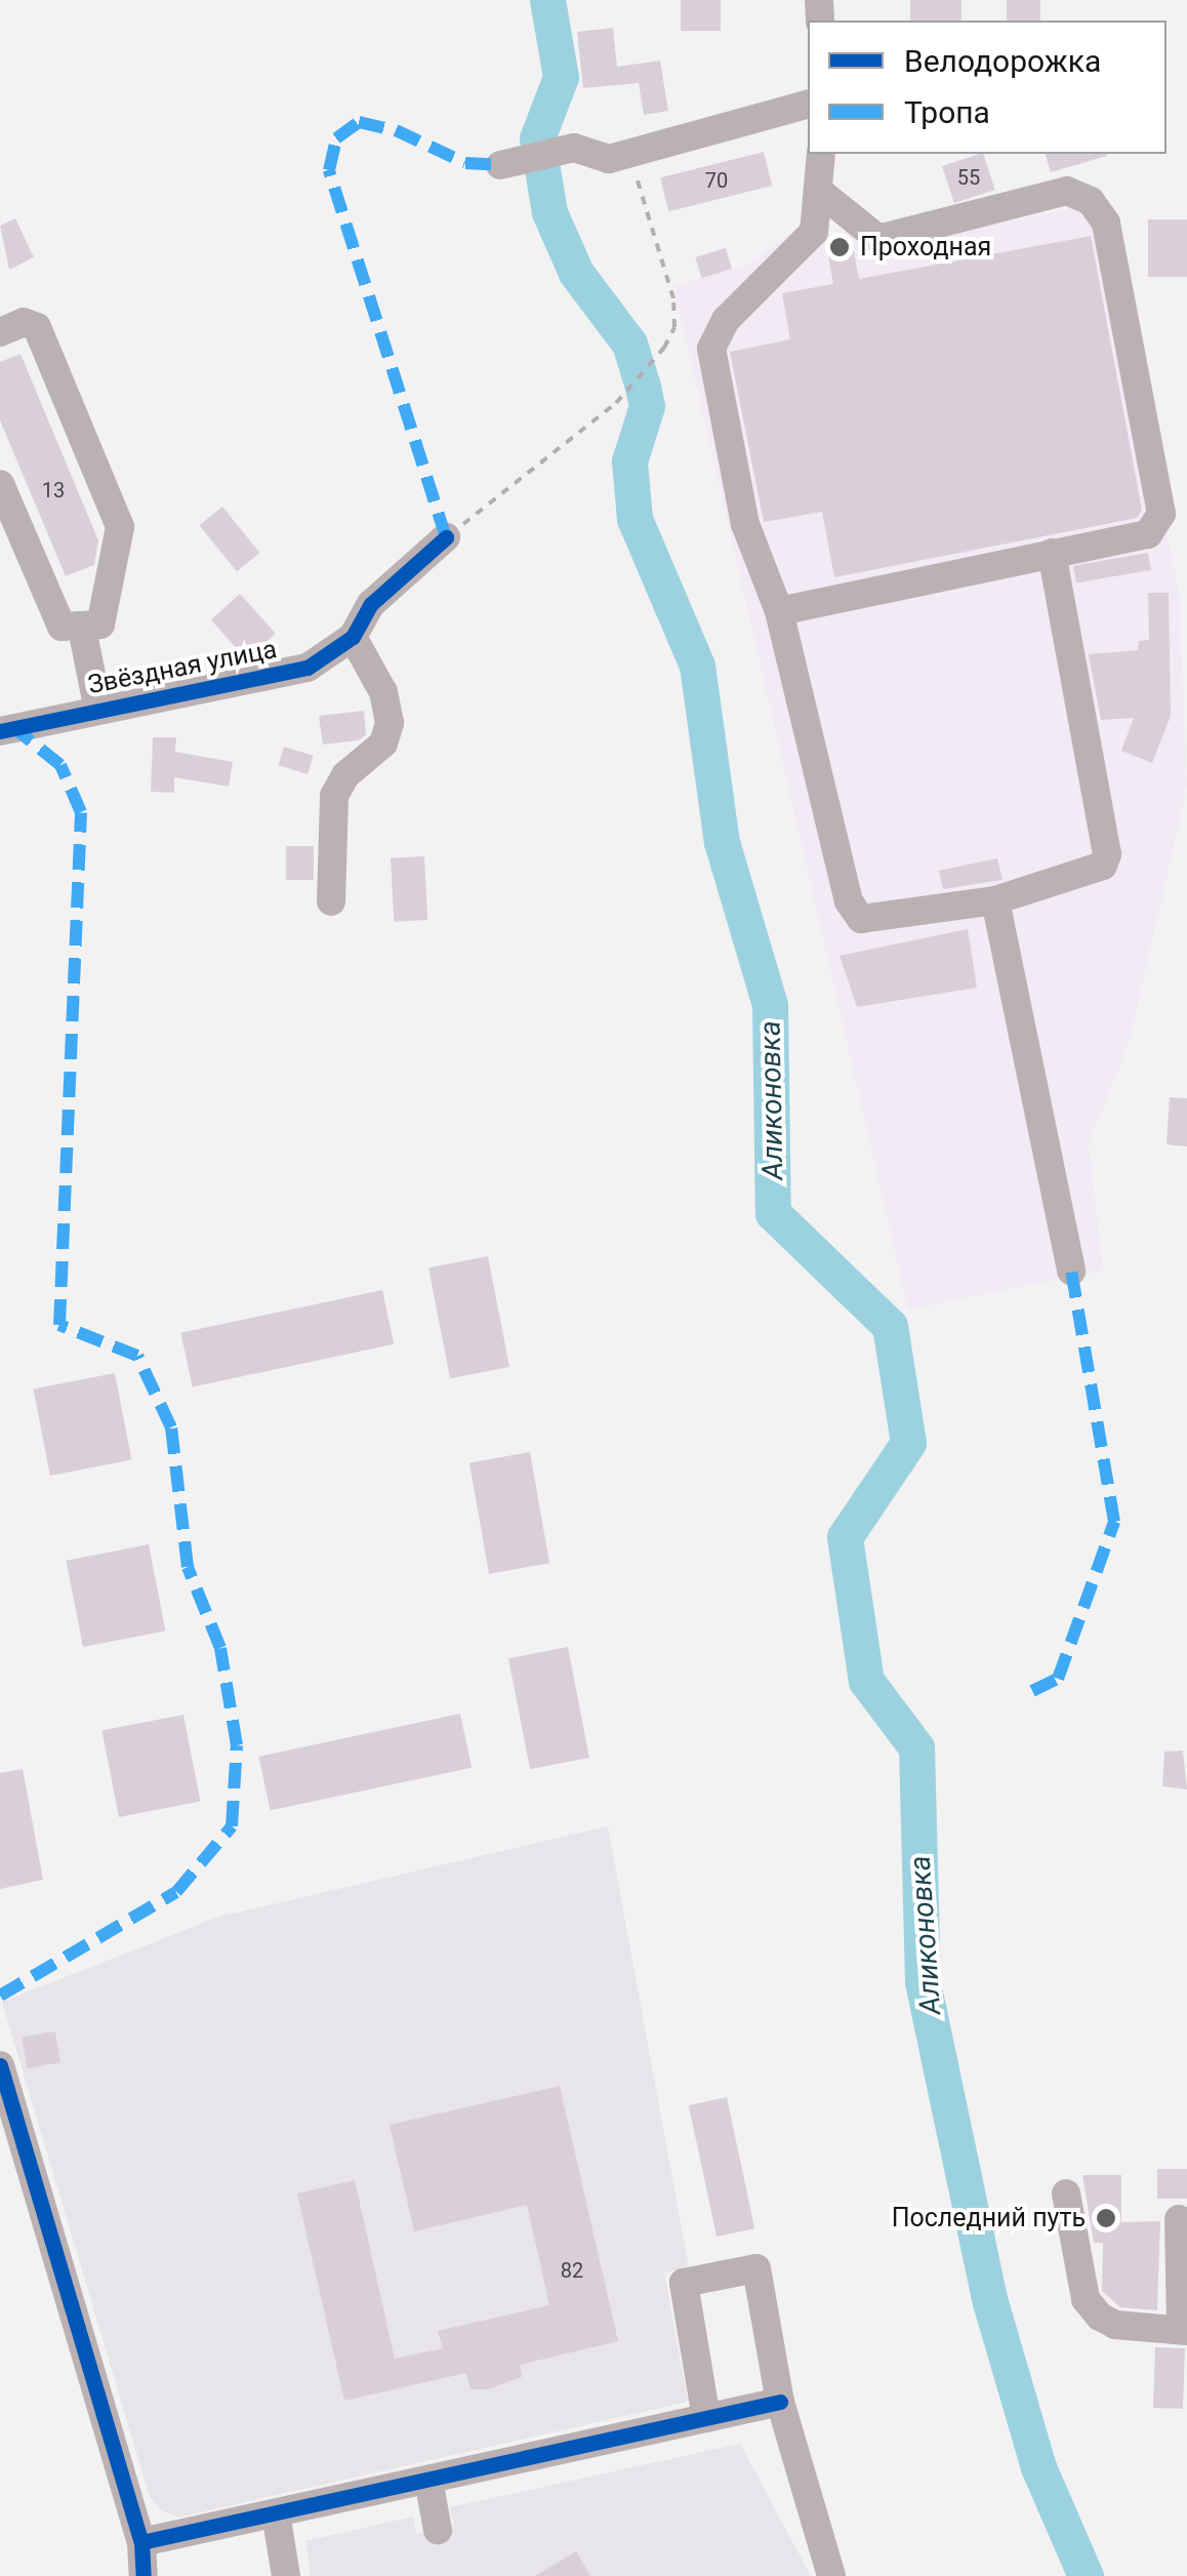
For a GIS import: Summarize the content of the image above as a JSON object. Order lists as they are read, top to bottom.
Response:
{
  "streets": {
    "street": ["Звёздная улица"]
  },
  "water": ["Аликоновка"],
  "places": ["Проходная", "Последний путь"],
  "house_numbers": [
    "55",
    "70",
    "13",
    "82"
  ],
  "legend": ["Велодорожка", "Тропа"]
}
